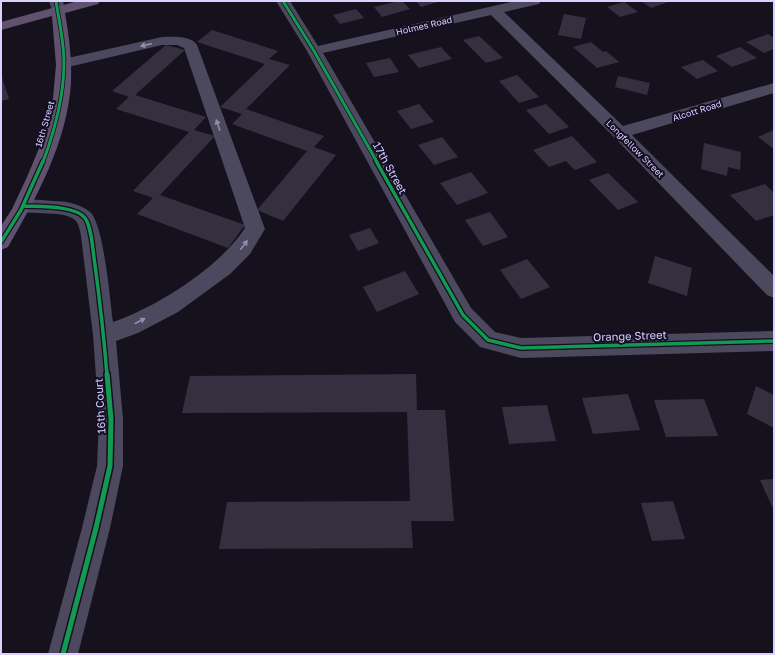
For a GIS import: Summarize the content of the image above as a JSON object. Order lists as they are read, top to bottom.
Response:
{
  "streets": {
    "main road": ["16th Street"],
    "street": [
      "Holmes Road",
      "Alcott Road",
      "Longfellow Street",
      "17th Street",
      "Orange Street",
      "16th Court"
    ]
  },
  "crossings": [
    ["Holmes Road", "Longfellow Street"],
    ["Holmes Road", "17th Street"],
    ["Alcott Road", "Longfellow Street"],
    ["16th Street", "16th Court"],
    ["17th Street", "Orange Street"]
  ]
}
